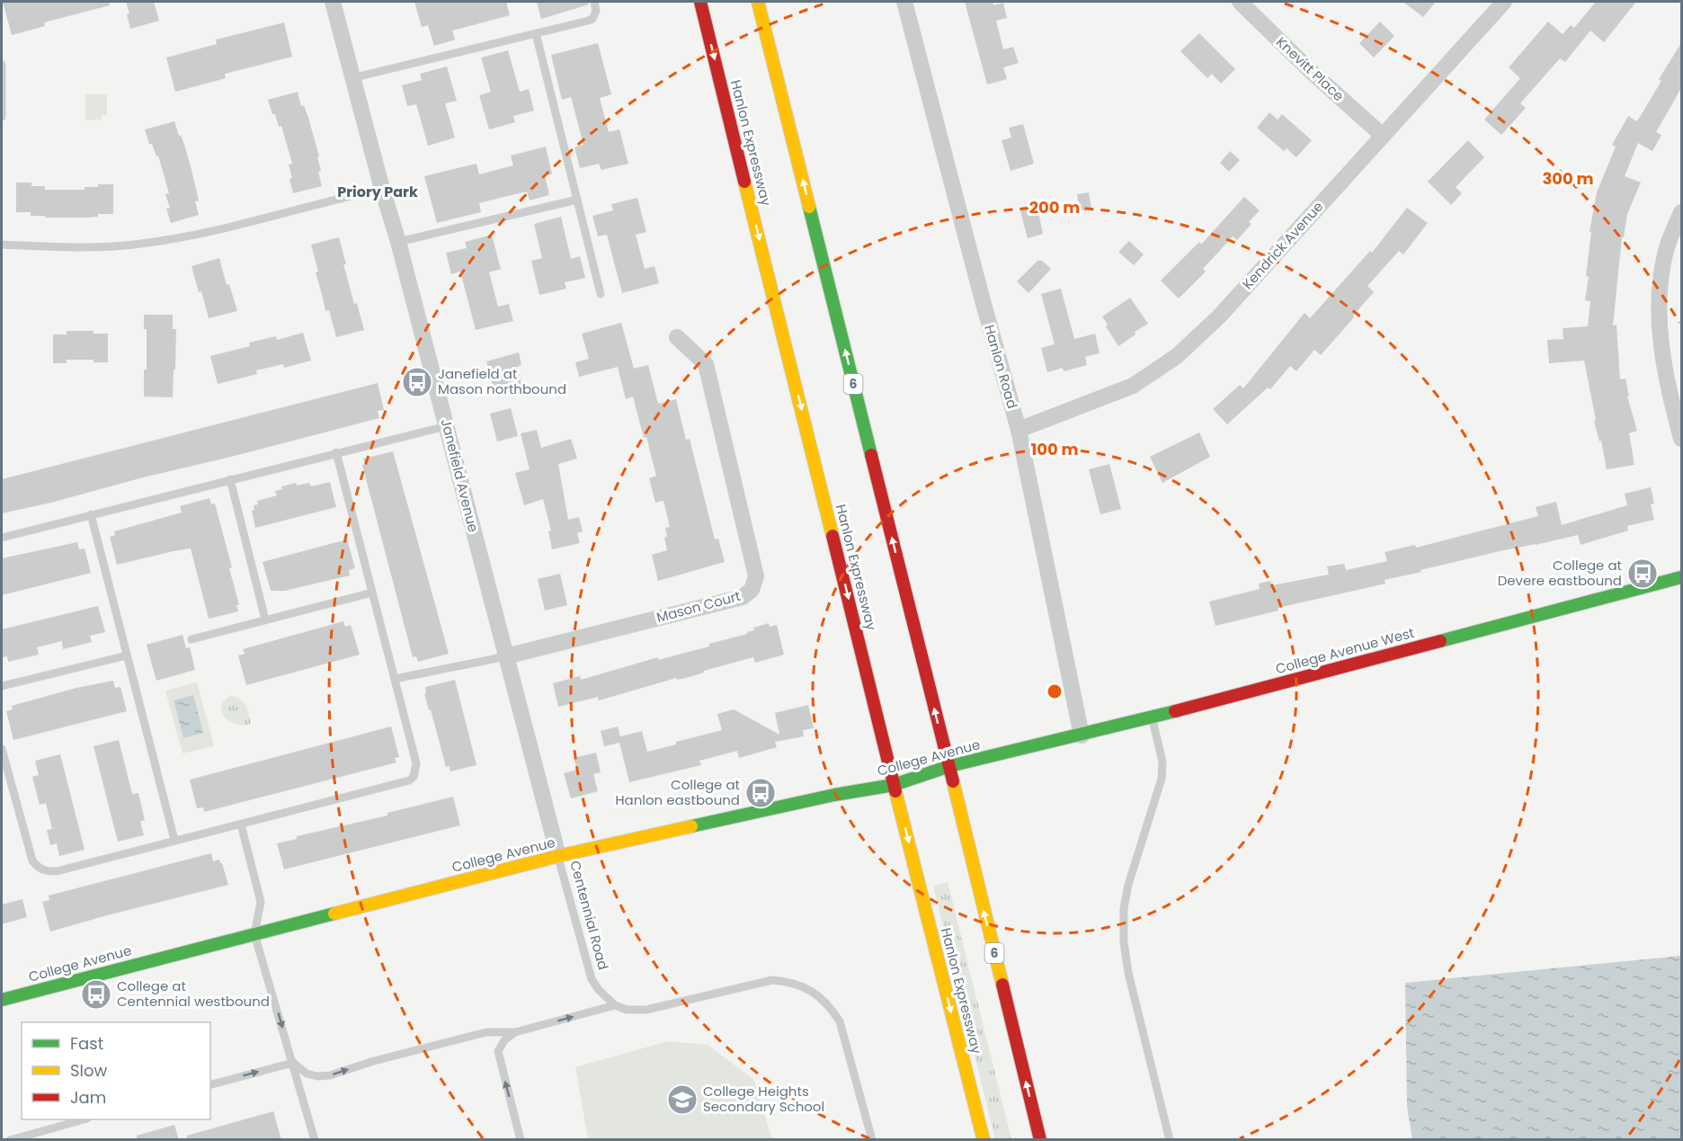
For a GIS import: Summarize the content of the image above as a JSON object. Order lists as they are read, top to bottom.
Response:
{
  "streets": {
    "main road": [
      "Hanlon Expressway",
      "6",
      "College Avenue West",
      "College Avenue"
    ],
    "street": [
      "Knevitt Place",
      "Kendrick Avenue",
      "Hanlon Road",
      "Janefield Avenue",
      "Mason Court"
    ],
    "lane": ["Centennial Road"]
  },
  "crossings": [
    ["Knevitt Place", "Kendrick Avenue"],
    ["Hanlon Expressway", "College Avenue"],
    ["Kendrick Avenue", "Hanlon Road"],
    ["Hanlon Road", "College Avenue West"],
    ["6", "College Avenue"],
    ["Janefield Avenue", "Mason Court"],
    ["Janefield Avenue", "College Avenue"],
    ["Janefield Avenue", "Centennial Road"],
    ["College Avenue West", "College Avenue"],
    ["College Avenue", "Centennial Road"]
  ],
  "districts": ["Priory Park"],
  "places": {
    "bus stop": [
      "Janefield at Mason northbound",
      "College at Devere eastbound",
      "College at Hanlon eastbound",
      "College at Centennial westbound"
    ],
    "school or university": ["College Heights Secondary School"]
  },
  "legend": ["Fast", "Slow", "Jam"],
  "rings": ["300 m", "200 m", "100 m"]
}
